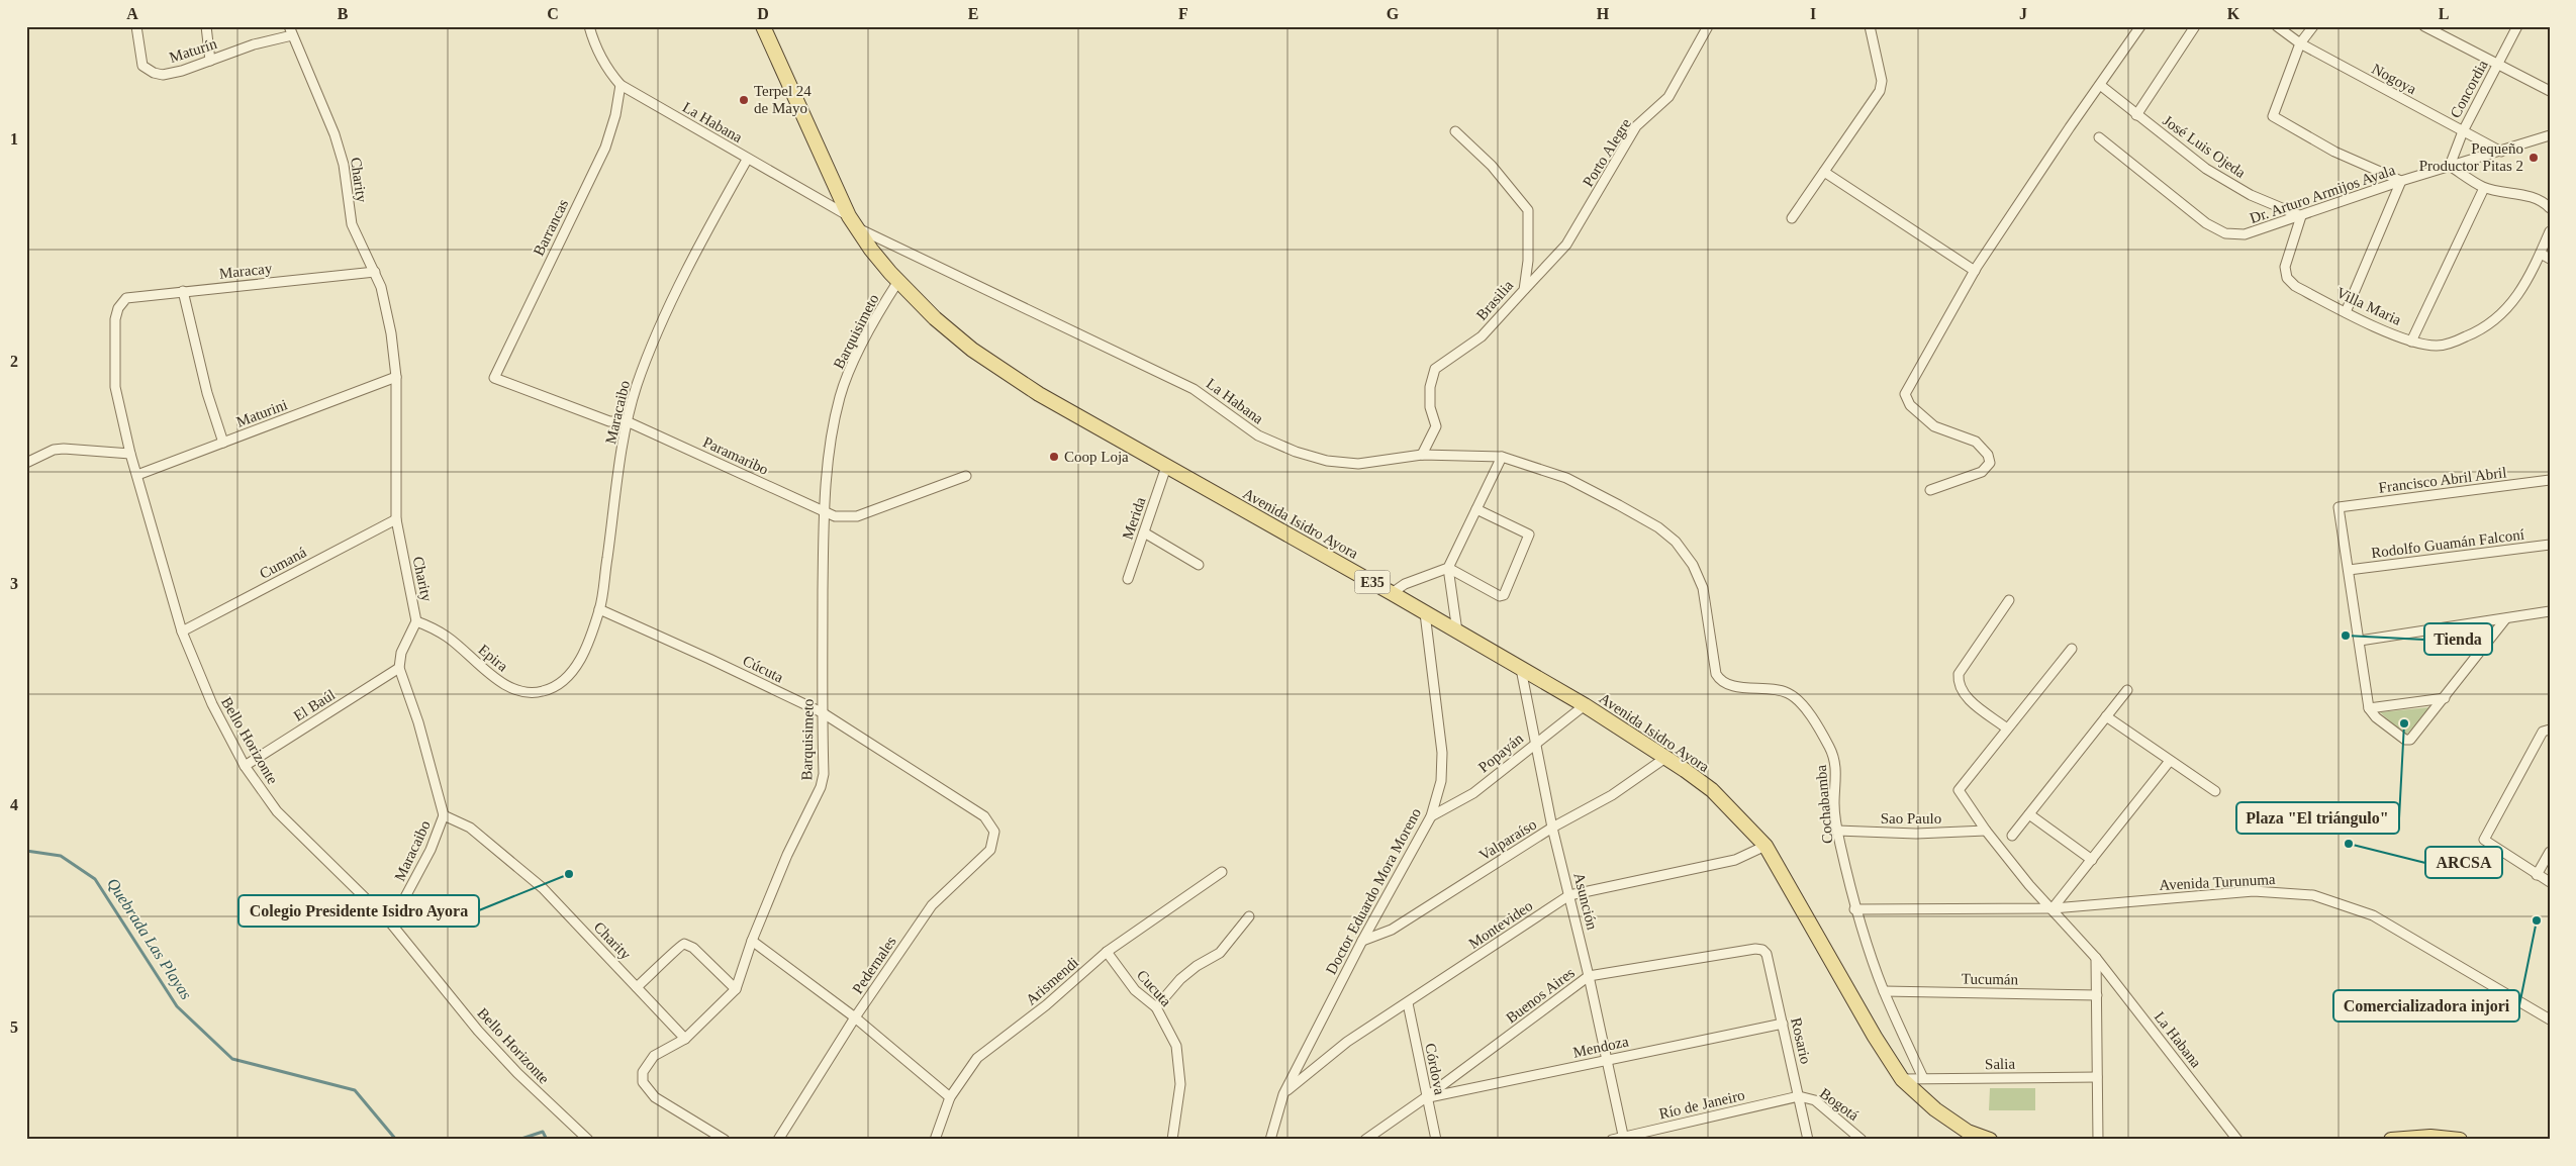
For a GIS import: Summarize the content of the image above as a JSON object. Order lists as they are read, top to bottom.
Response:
{
  "streets": {
    "main road": ["Avenida Isidro Ayora", "E35"],
    "street": [
      "Maturín",
      "Nogoya",
      "Concordia",
      "La Habana",
      "José Luis Ojeda",
      "Porto Alegre",
      "Charity",
      "Dr. Arturo Armijos Ayala",
      "Barrancas",
      "Maracay",
      "Brasilia",
      "Villa Maria",
      "Barquisimeto",
      "Maracaibo",
      "Maturini",
      "Paramaribo",
      "Francisco Abril Abril",
      "Merida",
      "Rodolfo Guamán Falconí",
      "Cumaná",
      "Epira",
      "Cúcuta",
      "El Baúl",
      "Bello Horizonte",
      "Popayán",
      "Cochabamba",
      "Sao Paulo",
      "Valparaíso",
      "Avenida Turunuma",
      "Doctor Eduardo Mora Moreno",
      "Asunción",
      "Montevideo",
      "Pedernales",
      "Tucumán",
      "Arismendi",
      "Cucuta",
      "Buenos Aires",
      "Rosario",
      "Mendoza",
      "Salia",
      "Córdova",
      "Río de Janeiro",
      "Bogotá"
    ]
  },
  "crossings": [
    ["Maturín", "Charity"],
    ["Nogoya", "Concordia"],
    ["Nogoya", "Dr. Arturo Armijos Ayala"],
    ["Concordia", "Dr. Arturo Armijos Ayala"],
    ["La Habana", "Barrancas"],
    ["La Habana", "Brasilia"],
    ["La Habana", "Maracaibo"],
    ["La Habana", "Avenida Isidro Ayora"],
    ["La Habana", "Cochabamba"],
    ["La Habana", "Sao Paulo"],
    ["La Habana", "Avenida Turunuma"],
    ["José Luis Ojeda", "Dr. Arturo Armijos Ayala"],
    ["José Luis Ojeda", "Villa Maria"],
    ["Porto Alegre", "Brasilia"],
    ["Charity", "Maracay"],
    ["Charity", "Barquisimeto"],
    ["Charity", "Maracaibo"],
    ["Charity", "Maturini"],
    ["Charity", "Cumaná"],
    ["Charity", "Epira"],
    ["Charity", "El Baúl"],
    ["Dr. Arturo Armijos Ayala", "Villa Maria"],
    ["Barrancas", "Paramaribo"],
    ["Maracay", "Bello Horizonte"],
    ["Barquisimeto", "Paramaribo"],
    ["Barquisimeto", "Avenida Isidro Ayora"],
    ["Barquisimeto", "Cúcuta"],
    ["Maracaibo", "Paramaribo"],
    ["Maracaibo", "Epira"],
    ["Maracaibo", "Cúcuta"],
    ["Maracaibo", "Bello Horizonte"],
    ["Maturini", "Bello Horizonte"],
    ["Francisco Abril Abril", "Rodolfo Guamán Falconí"],
    ["Merida", "Avenida Isidro Ayora"],
    ["Avenida Isidro Ayora", "Popayán"],
    ["Avenida Isidro Ayora", "Valparaíso"],
    ["Avenida Isidro Ayora", "Doctor Eduardo Mora Moreno"],
    ["Avenida Isidro Ayora", "Asunción"],
    ["Avenida Isidro Ayora", "Montevideo"],
    ["Avenida Isidro Ayora", "Salia"],
    ["Cumaná", "Bello Horizonte"],
    ["Cúcuta", "Pedernales"],
    ["El Baúl", "Bello Horizonte"],
    ["Popayán", "Doctor Eduardo Mora Moreno"],
    ["Popayán", "Asunción"],
    ["Cochabamba", "Sao Paulo"],
    ["Cochabamba", "Avenida Turunuma"],
    ["Cochabamba", "Tucumán"],
    ["Cochabamba", "Salia"],
    ["Valparaíso", "Doctor Eduardo Mora Moreno"],
    ["Valparaíso", "Asunción"],
    ["Doctor Eduardo Mora Moreno", "Montevideo"],
    ["Asunción", "Montevideo"],
    ["Asunción", "Buenos Aires"],
    ["Asunción", "Mendoza"],
    ["Asunción", "Río de Janeiro"],
    ["Montevideo", "Córdova"],
    ["Arismendi", "Cucuta"],
    ["Buenos Aires", "Rosario"],
    ["Buenos Aires", "Mendoza"],
    ["Buenos Aires", "Córdova"],
    ["Rosario", "Mendoza"],
    ["Rosario", "Río de Janeiro"],
    ["Rosario", "Bogotá"],
    ["Mendoza", "Córdova"],
    ["Río de Janeiro", "Bogotá"]
  ],
  "water": ["Quebrada Las Playas"],
  "places": [
    "Terpel 24 de Mayo",
    "Pequeño Productor Pitas 2",
    "Coop Loja",
    "Tienda",
    "Plaza \"El triángulo\"",
    "ARCSA",
    "Colegio Presidente Isidro Ayora",
    "Comercializadora injori"
  ],
  "grid": {
    "columns": [
      "A",
      "B",
      "C",
      "D",
      "E",
      "F",
      "G",
      "H",
      "I",
      "J",
      "K",
      "L"
    ],
    "rows": [
      "1",
      "2",
      "3",
      "4",
      "5"
    ]
  }
}
